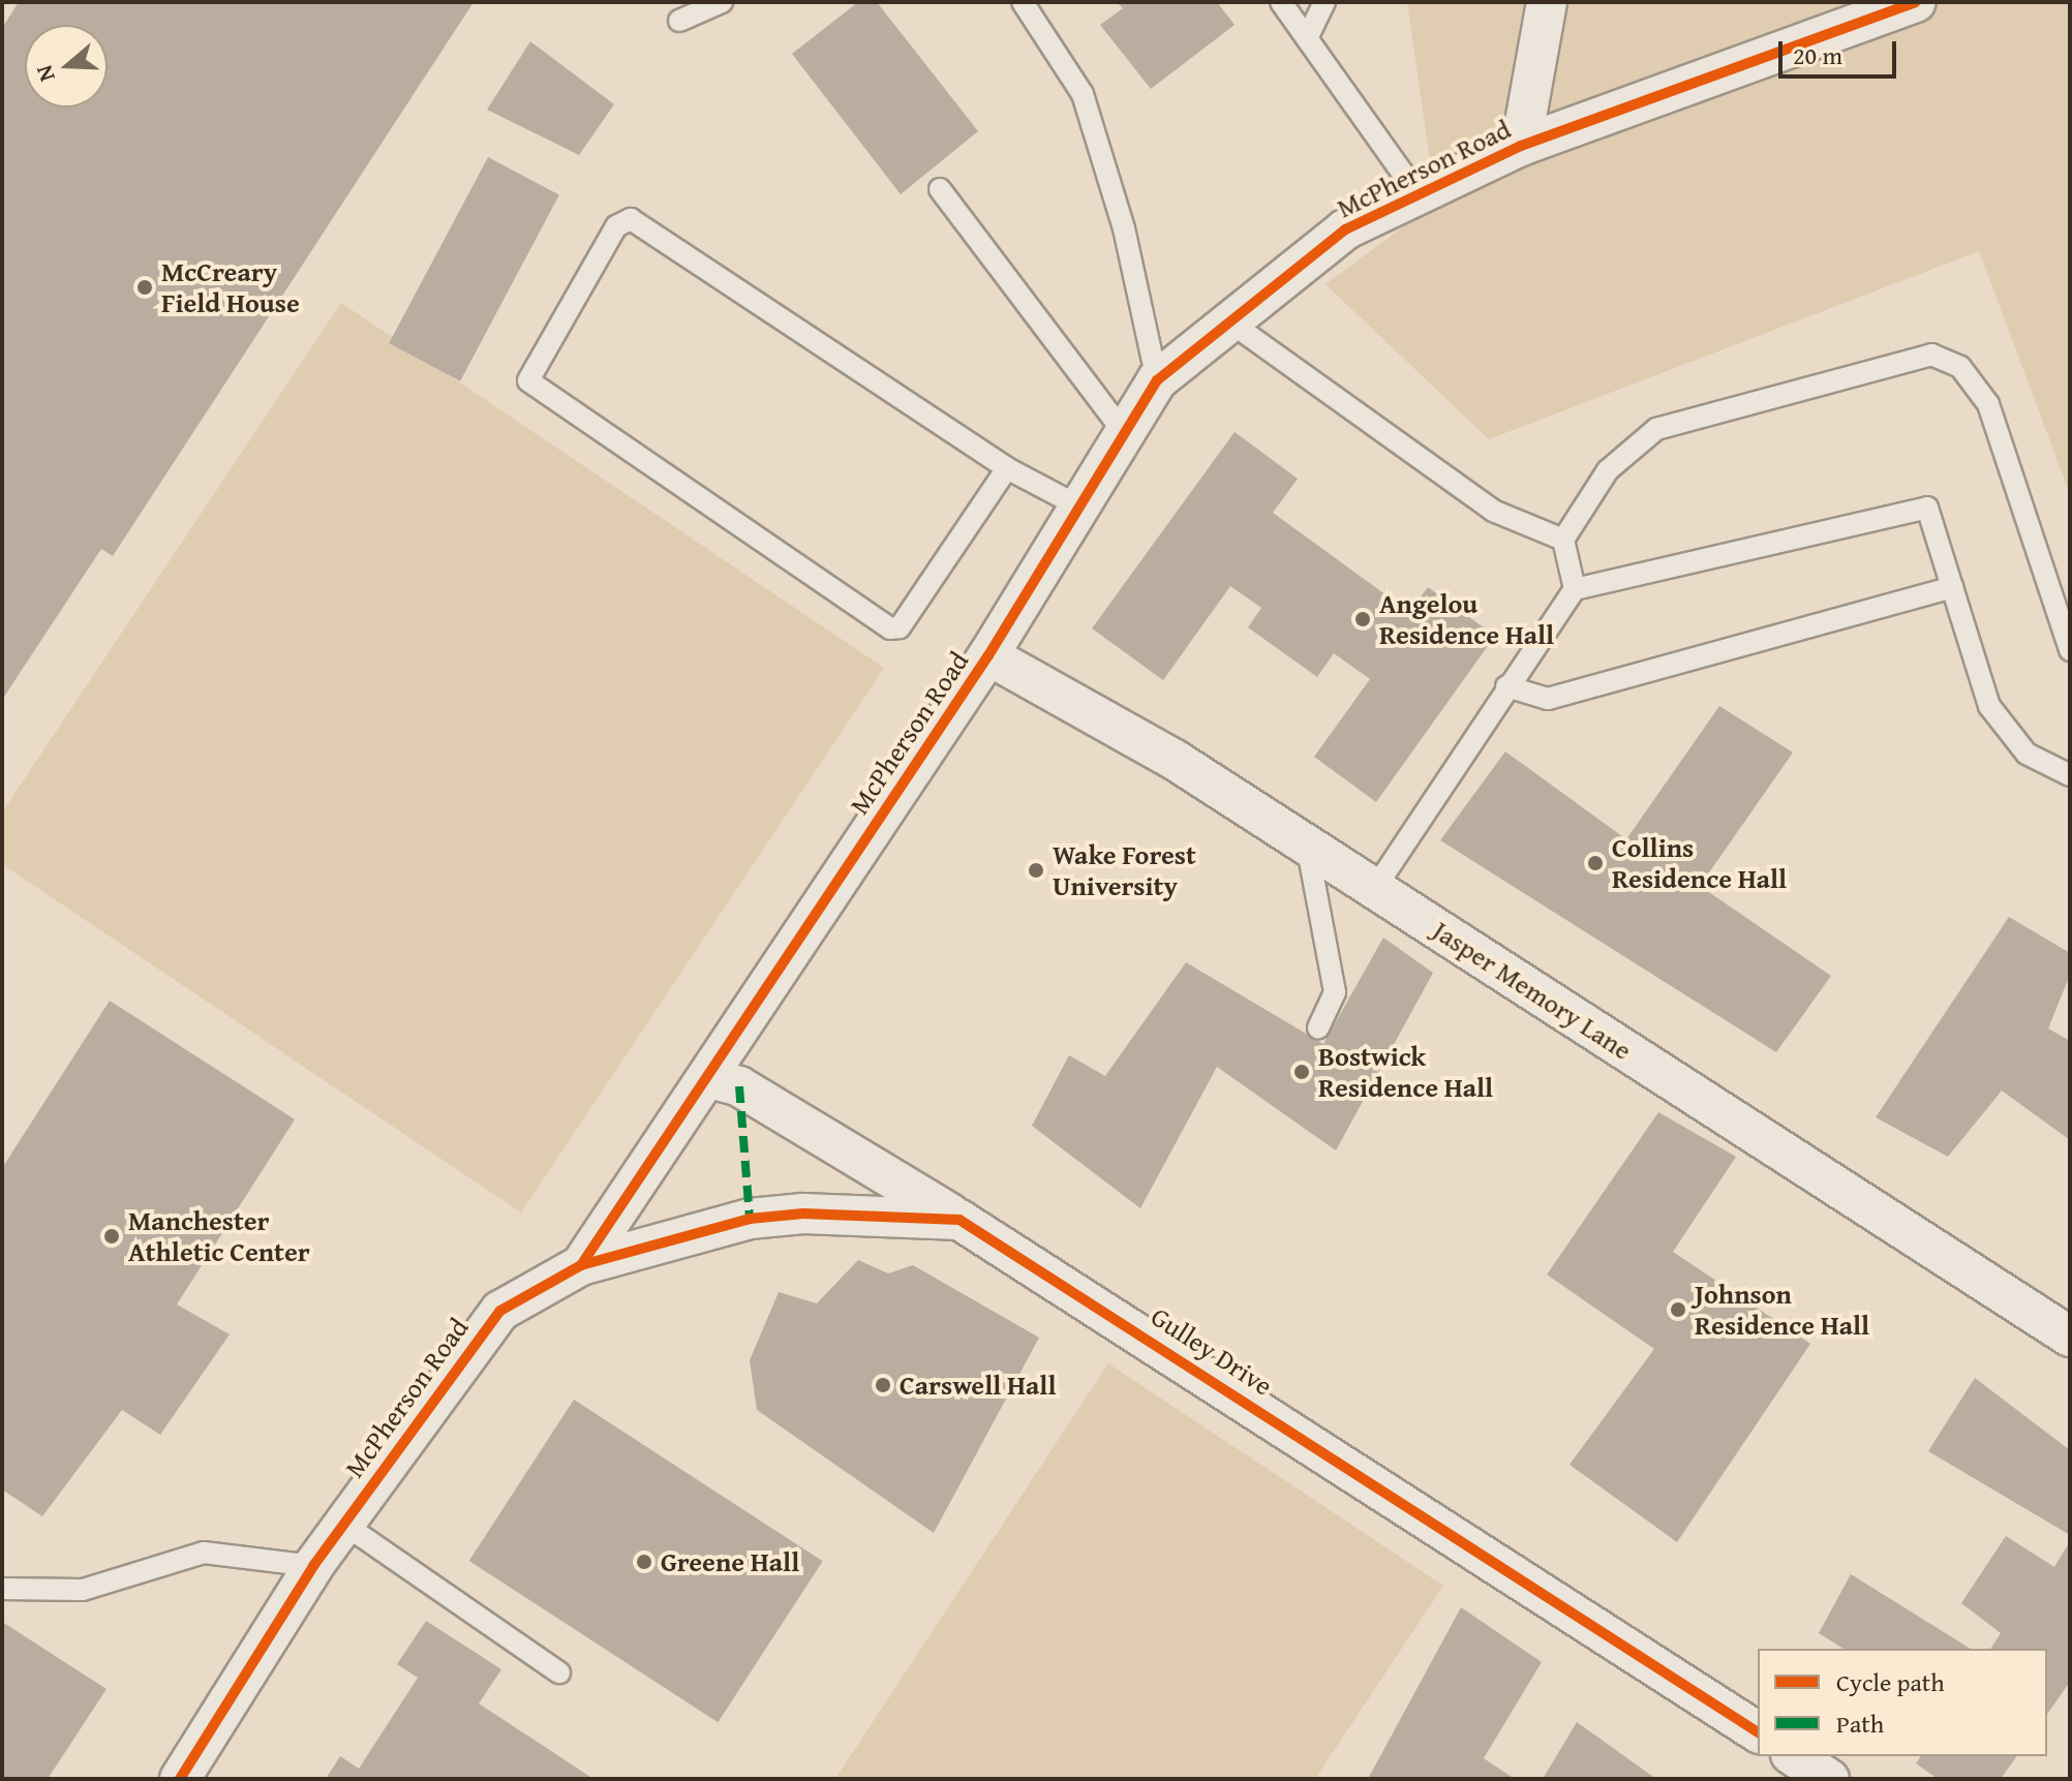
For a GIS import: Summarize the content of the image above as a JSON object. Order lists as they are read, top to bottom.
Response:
{
  "streets": {
    "street": ["McPherson Road", "Jasper Memory Lane", "Gulley Drive"]
  },
  "crossings": [
    ["McPherson Road", "Jasper Memory Lane"],
    ["McPherson Road", "Gulley Drive"]
  ],
  "places": [
    "McCreary Field House",
    "Angelou Residence Hall",
    "Collins Residence Hall",
    "Wake Forest University",
    "Bostwick Residence Hall",
    "Manchester Athletic Center",
    "Johnson Residence Hall",
    "Carswell Hall",
    "Greene Hall"
  ],
  "legend": ["Cycle path", "Path"],
  "scale_bar": "20 m",
  "north": "left"
}
